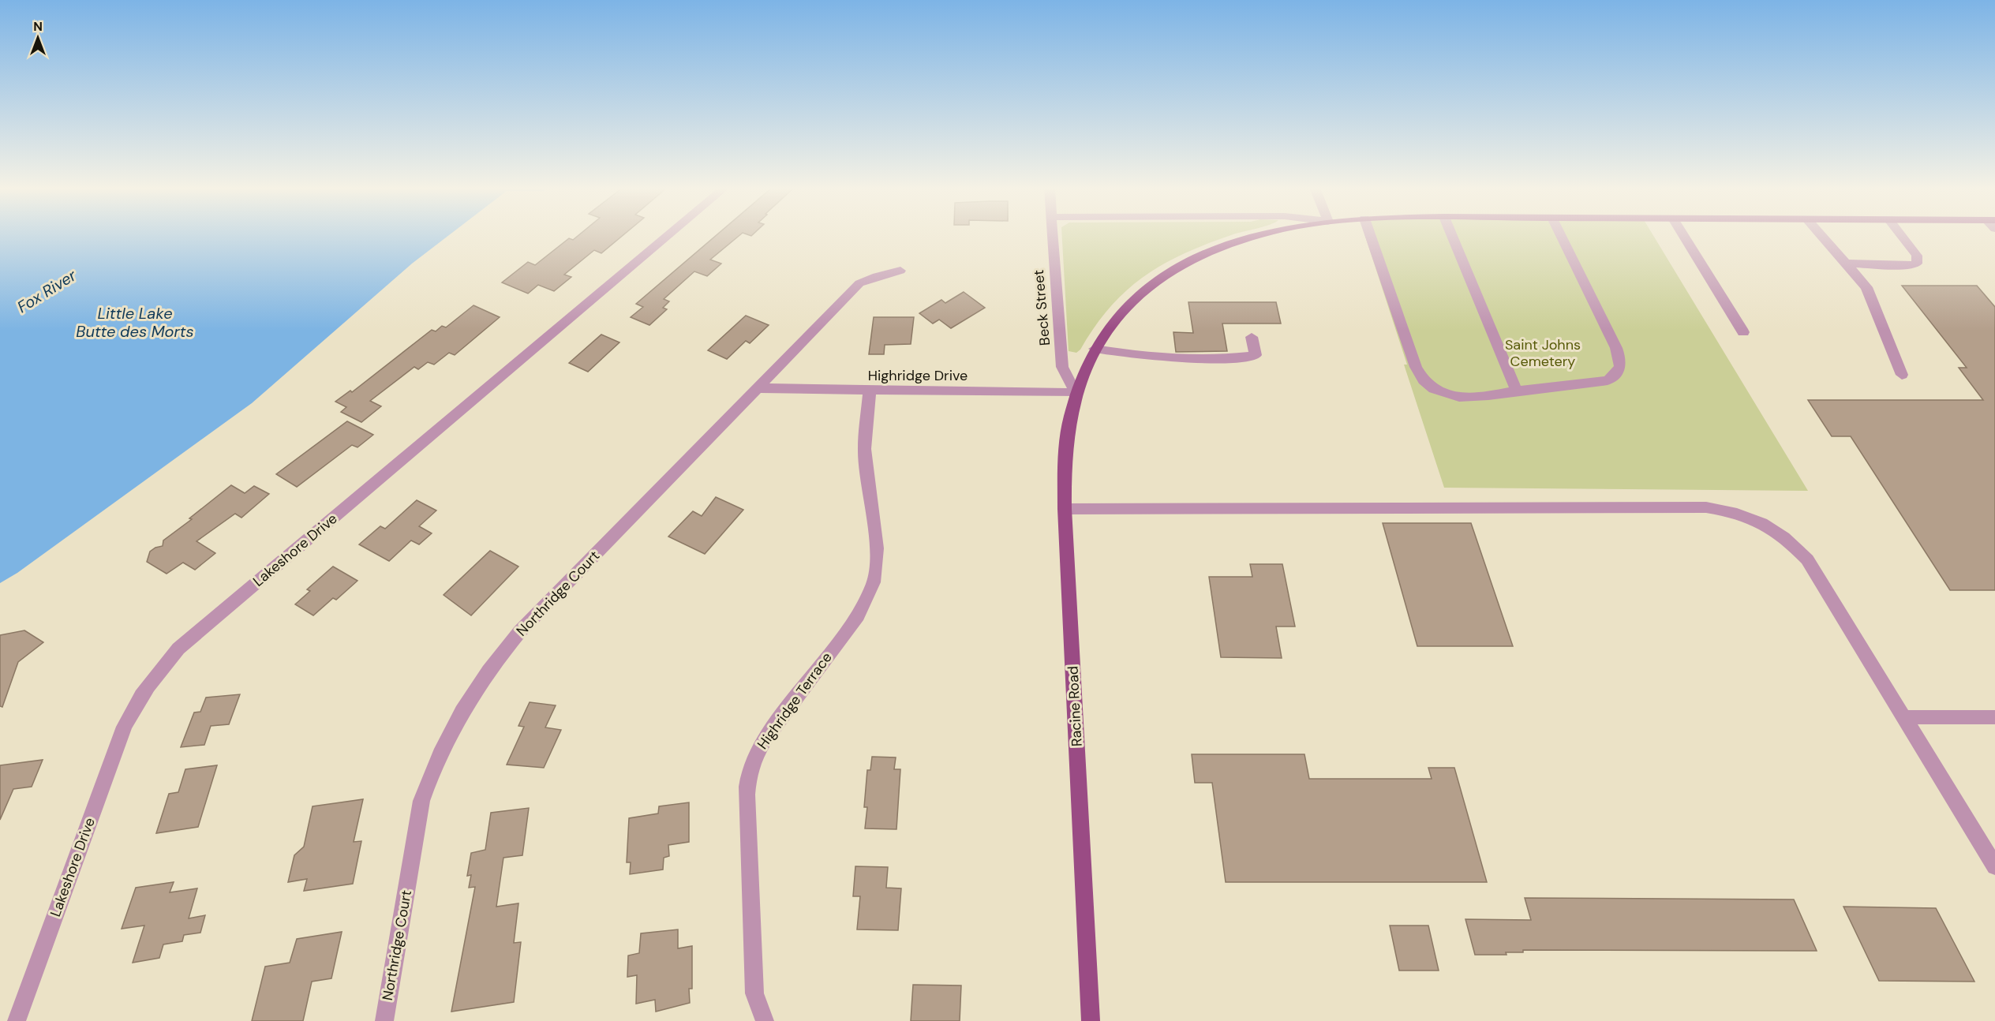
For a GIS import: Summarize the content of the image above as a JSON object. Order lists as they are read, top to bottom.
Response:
{
  "streets": {
    "main road": ["Racine Road"],
    "street": [
      "Beck Street",
      "Highridge Drive",
      "Lakeshore Drive",
      "Northridge Court",
      "Highridge Terrace"
    ]
  },
  "crossings": [
    ["Beck Street", "Highridge Drive"],
    ["Beck Street", "Racine Road"],
    ["Highridge Drive", "Northridge Court"],
    ["Highridge Drive", "Highridge Terrace"],
    ["Highridge Drive", "Racine Road"]
  ],
  "water": ["Fox River", "Little Lake Butte des Morts"],
  "parks": ["Saint Johns Cemetery"],
  "north": "top"
}
